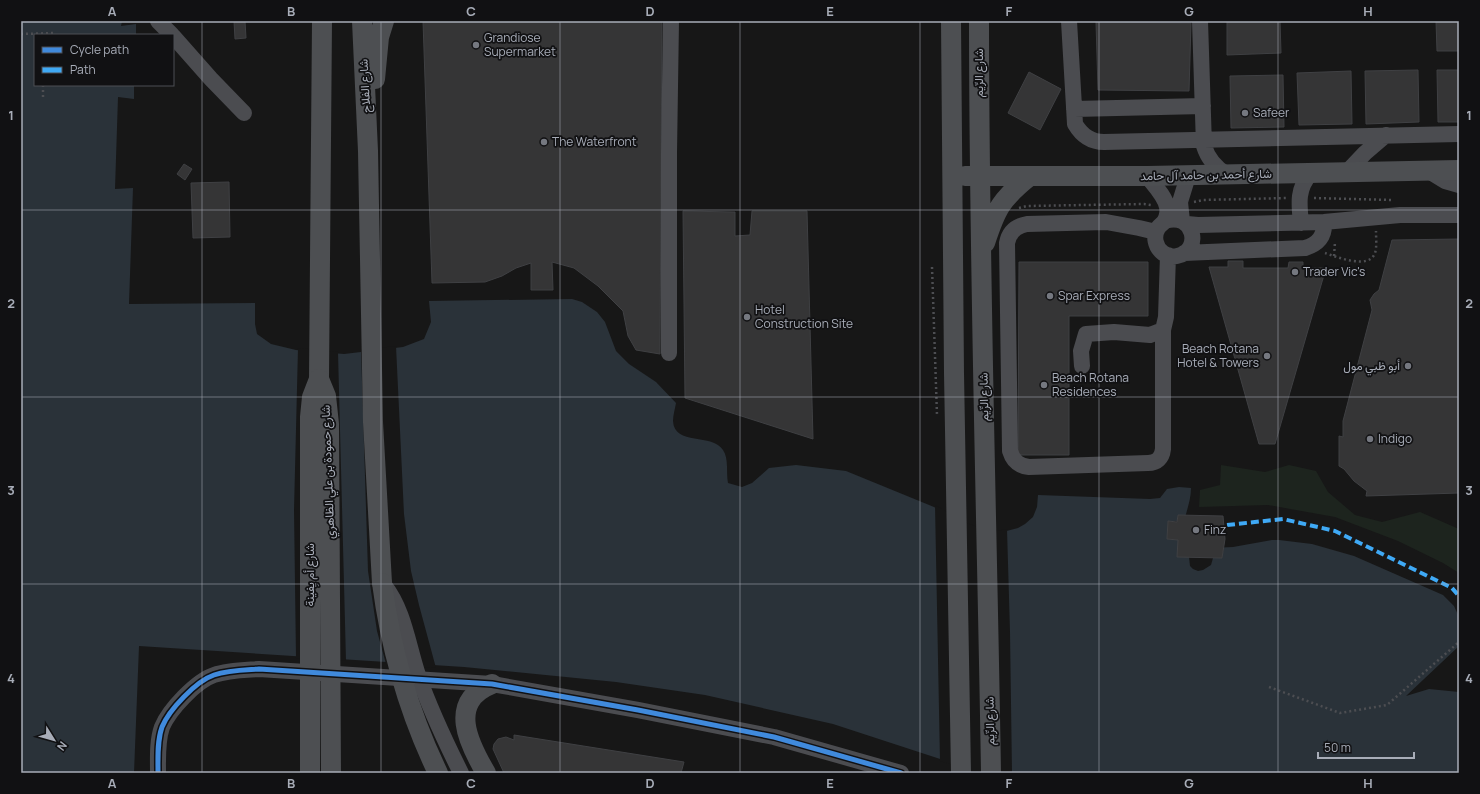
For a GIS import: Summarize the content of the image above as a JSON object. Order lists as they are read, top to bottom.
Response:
{
  "streets": {
    "main road": [
      "شارع الرِّيم",
      "شارع الفلاح",
      "شارع أحمد بن حامد آل حامد",
      "شارع حمودة بن علي الظاهري",
      "شارع أم يِفينة"
    ]
  },
  "crossings": [
    ["شارع الرِّيم", "شارع أحمد بن حامد آل حامد"],
    ["شارع حمودة بن علي الظاهري", "شارع أم يِفينة"]
  ],
  "places": [
    "Grandiose Supermarket",
    "Safeer",
    "The Waterfront",
    "Trader Vic's",
    "Spar Express",
    "Hotel Construction Site",
    "Beach Rotana Hotel & Towers",
    "أبو ظبي مول",
    "Beach Rotana Residences",
    "Indigo",
    "Finz"
  ],
  "legend": ["Cycle path", "Path"],
  "scale_bar": "50 m",
  "north": "bottom right",
  "grid": {
    "columns": [
      "A",
      "B",
      "C",
      "D",
      "E",
      "F",
      "G",
      "H"
    ],
    "rows": [
      "1",
      "2",
      "3",
      "4"
    ]
  }
}
